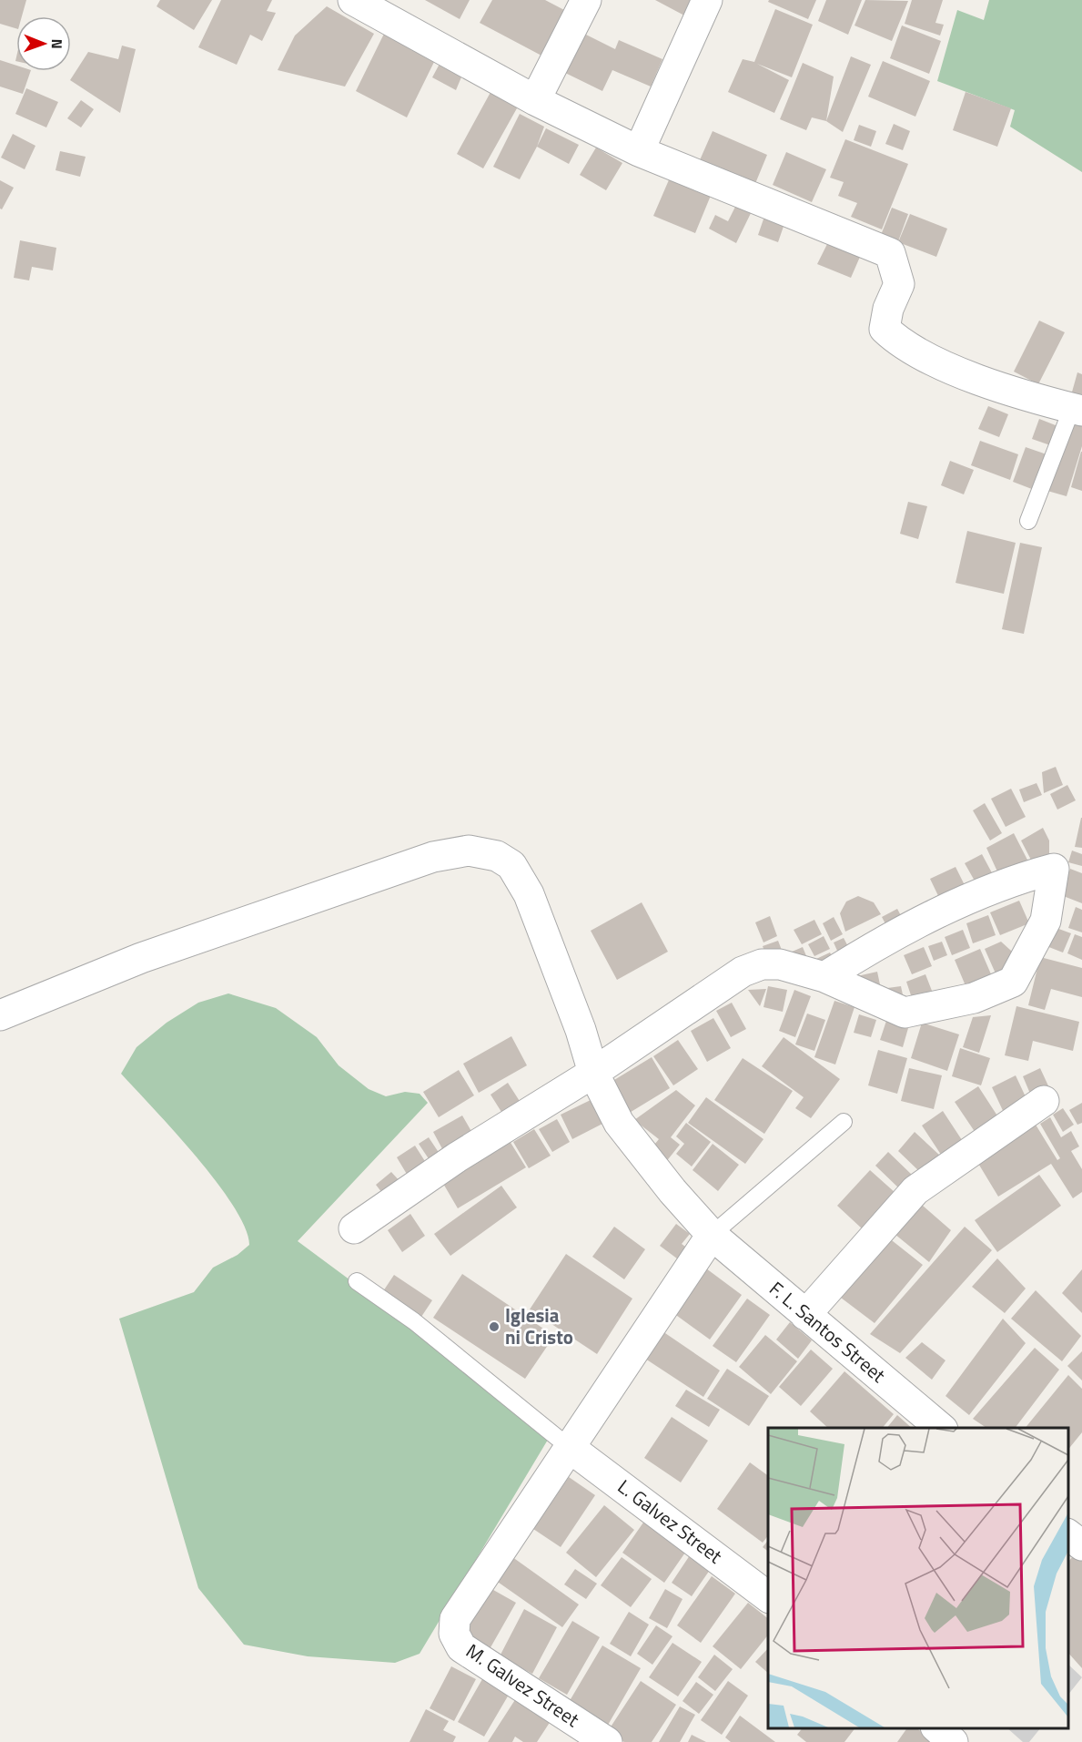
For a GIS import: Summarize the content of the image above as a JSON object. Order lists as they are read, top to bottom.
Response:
{
  "streets": {
    "street": ["F. L. Santos Street", "L. Galvez Street", "M. Galvez Street"]
  },
  "crossings": [
    ["L. Galvez Street", "M. Galvez Street"]
  ],
  "places": ["Iglesia ni Cristo"],
  "north": "right"
}
